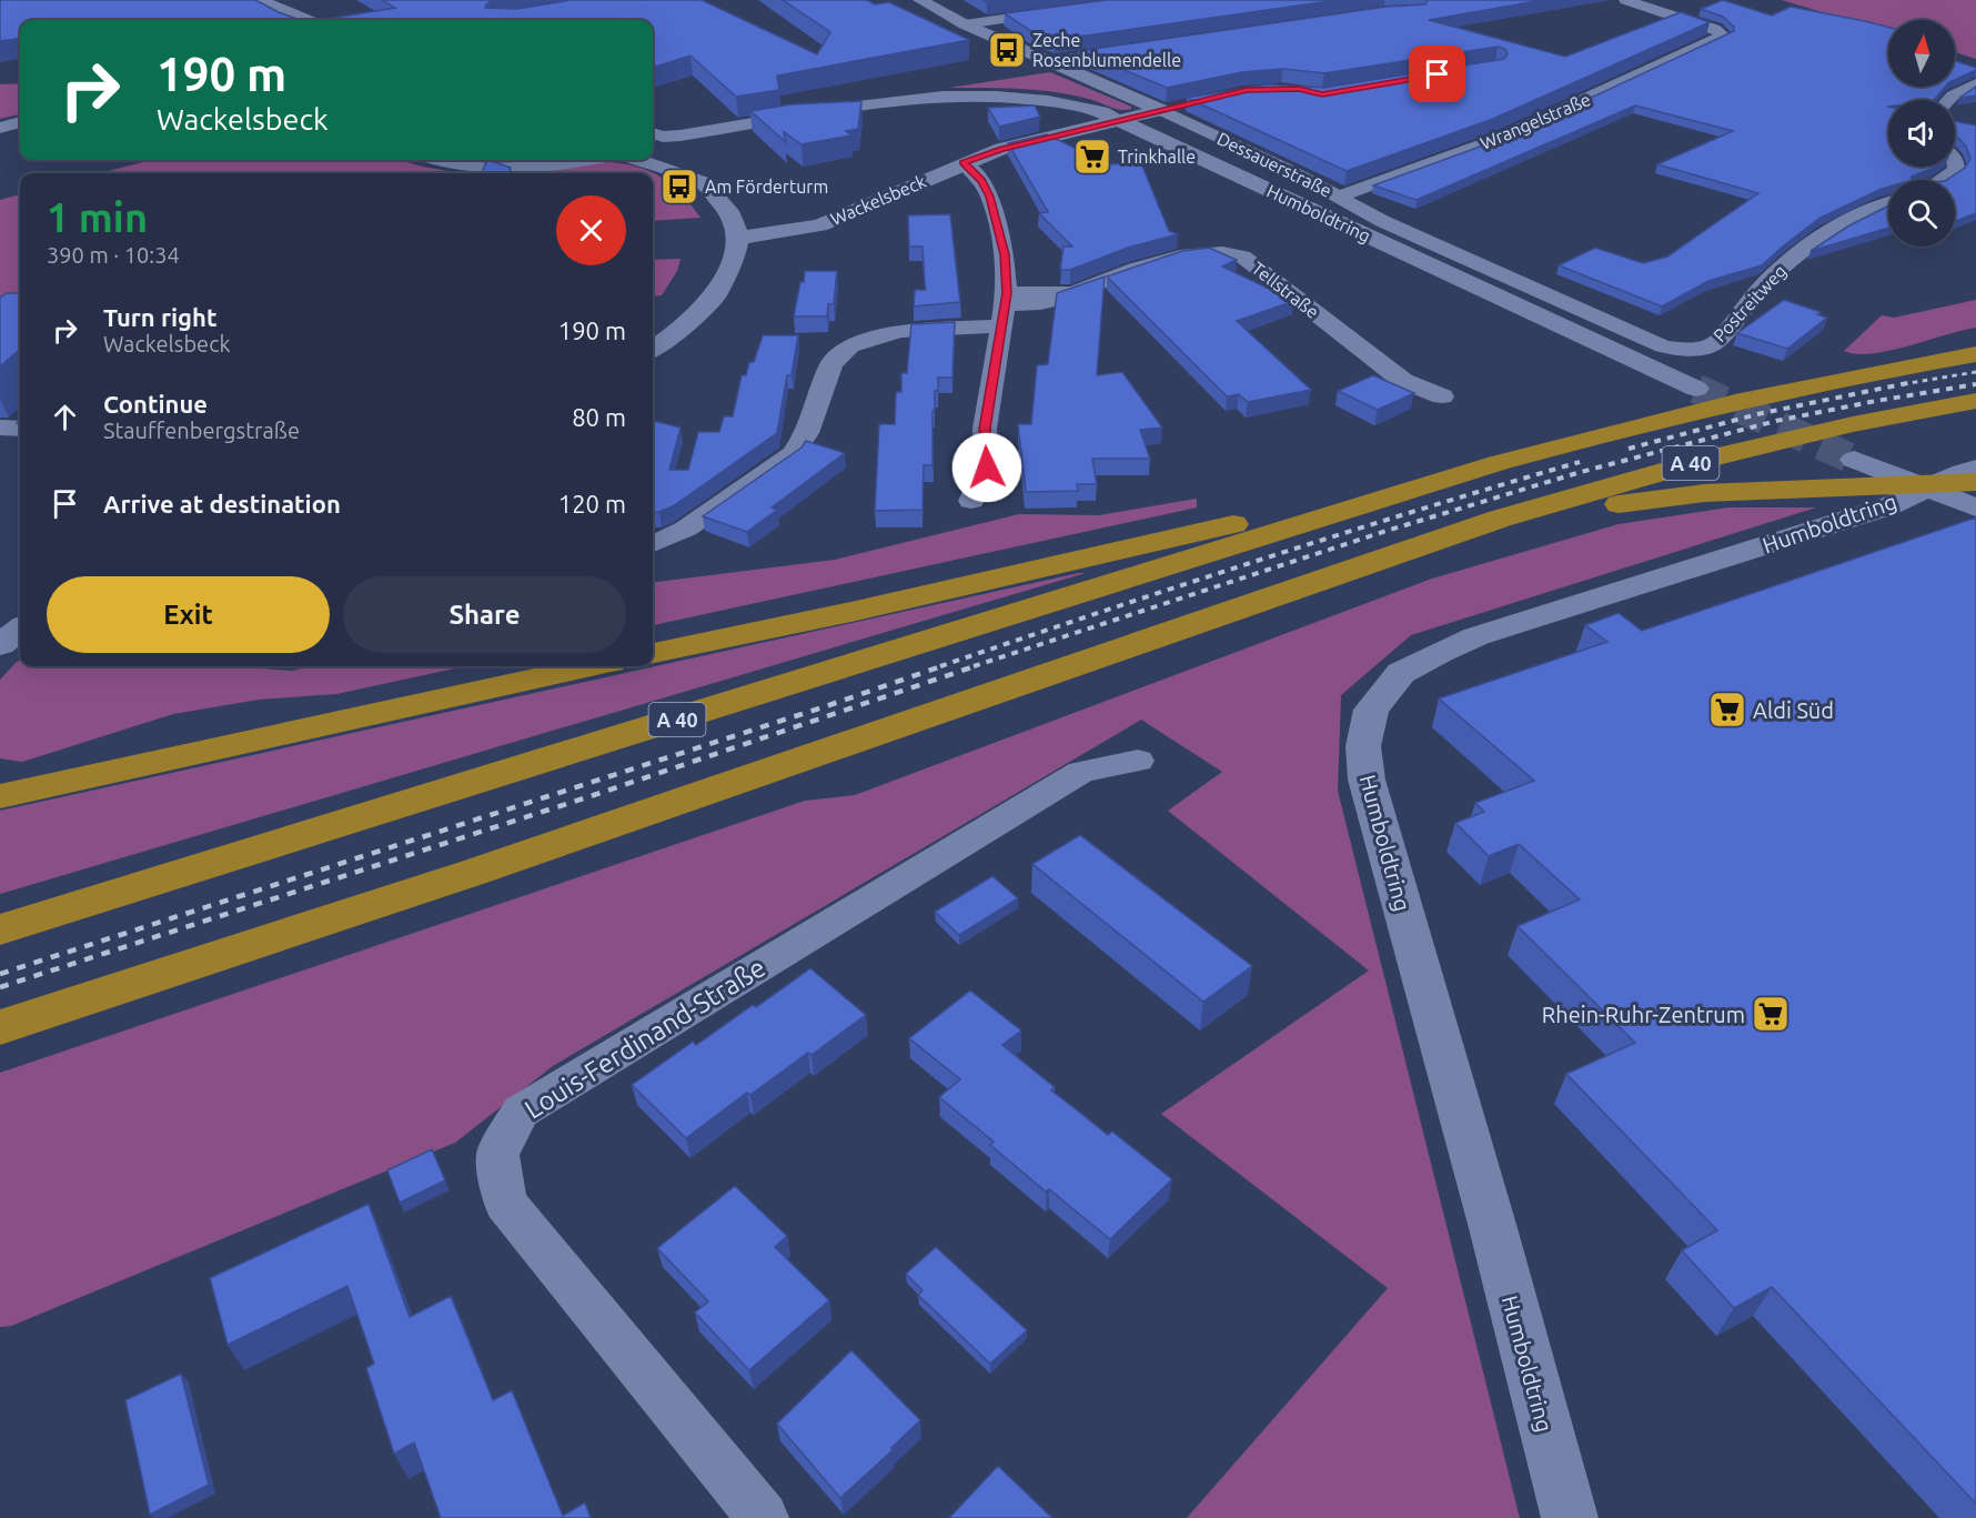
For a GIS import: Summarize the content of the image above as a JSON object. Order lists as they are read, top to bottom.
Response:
{
  "streets": {
    "highway": ["A 40"],
    "street": [
      "Wrangelstraße",
      "Dessauerstraße",
      "Wackelsbeck",
      "Humboldtring",
      "Tellstraße",
      "Postreitweg",
      "Louis-Ferdinand-Straße"
    ]
  },
  "crossings": [
    ["Wrangelstraße", "Dessauerstraße"],
    ["Dessauerstraße", "Wackelsbeck"],
    ["Dessauerstraße", "Postreitweg"]
  ],
  "places": {
    "bus stop": ["Zeche Rosenblumendelle", "Am Förderturm"],
    "supermarket": ["Trinkhalle", "Aldi Süd", "Rhein-Ruhr-Zentrum"]
  },
  "north": "top",
  "page": {
    "turn": ["190 m", "Wackelsbeck"],
    "heading": ["1 min", "390 m · 10:34"],
    "list": [
      {
        "name": "Turn right",
        "note": "Wackelsbeck",
        "value": "190 m"
      },
      {
        "name": "Continue",
        "note": "Stauffenbergstraße",
        "value": "80 m"
      },
      {
        "name": "Arrive at destination",
        "value": "120 m"
      }
    ],
    "buttons": ["Exit", "Share"]
  }
}
